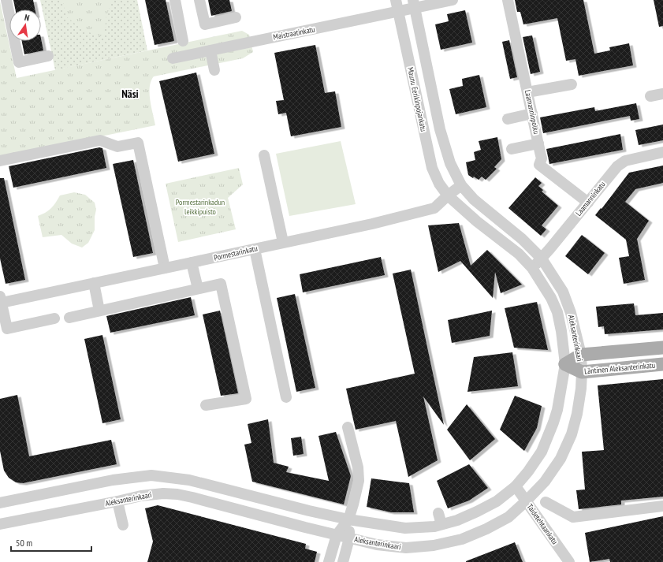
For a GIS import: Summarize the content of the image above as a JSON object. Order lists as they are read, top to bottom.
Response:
{
  "streets": {
    "main road": ["Läntinen Aleksanterinkatu"],
    "street": [
      "Maistraatinkatu",
      "Maunu Eerikinpojankatu",
      "Laamanninpolku",
      "Laamanninkatu",
      "Pormestarinkatu",
      "Aleksanterinkaari",
      "Taidetehtaankatu"
    ]
  },
  "crossings": [
    ["Maistraatinkatu", "Maunu Eerikinpojankatu"],
    ["Maunu Eerikinpojankatu", "Pormestarinkatu"],
    ["Maunu Eerikinpojankatu", "Aleksanterinkaari"],
    ["Laamanninpolku", "Laamanninkatu"],
    ["Laamanninkatu", "Aleksanterinkaari"],
    ["Pormestarinkatu", "Aleksanterinkaari"],
    ["Aleksanterinkaari", "Läntinen Aleksanterinkatu"],
    ["Aleksanterinkaari", "Taidetehtaankatu"]
  ],
  "districts": ["Näsi"],
  "parks": ["Pormestarinkadun leikkipuisto"],
  "scale_bar": "50 m",
  "north": "top"
}
